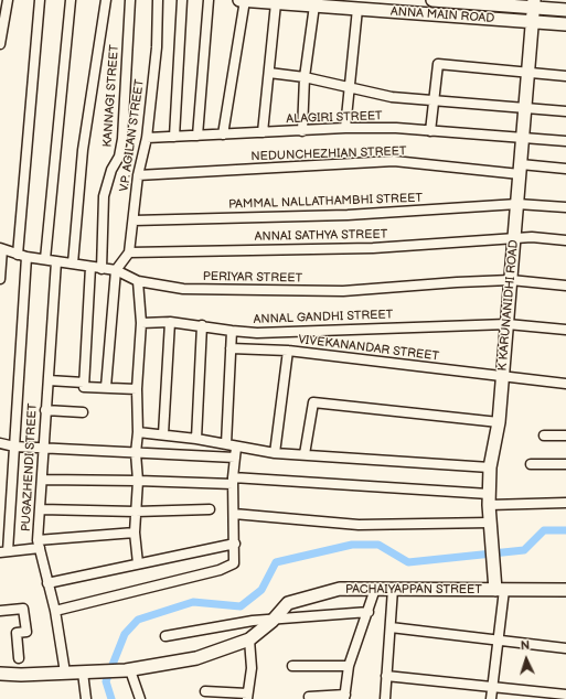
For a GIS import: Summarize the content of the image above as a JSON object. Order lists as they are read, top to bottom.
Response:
{
  "streets": {
    "main road": ["ANNA MAIN ROAD", "K KARUNANIDHI ROAD", "PACHAIYAPPAN STREET"],
    "street": [
      "KANNAGI STREET",
      "ALAGIRI STREET",
      "V.P. AGILAN STREET",
      "NEDUNCHEZHIAN STREET",
      "PAMMAL NALLATHAMBHI STREET",
      "ANNAI SATHYA STREET",
      "PERIYAR STREET",
      "ANNAL GANDHI STREET",
      "VIVEKANANDAR STREET",
      "PUGAZHENDI STREET"
    ]
  },
  "crossings": [
    ["ANNA MAIN ROAD", "K KARUNANIDHI ROAD"],
    ["KANNAGI STREET", "PERIYAR STREET"],
    ["ALAGIRI STREET", "V.P. AGILAN STREET"],
    ["ALAGIRI STREET", "K KARUNANIDHI ROAD"],
    ["V.P. AGILAN STREET", "NEDUNCHEZHIAN STREET"],
    ["V.P. AGILAN STREET", "PAMMAL NALLATHAMBHI STREET"],
    ["V.P. AGILAN STREET", "ANNAI SATHYA STREET"],
    ["V.P. AGILAN STREET", "PERIYAR STREET"],
    ["NEDUNCHEZHIAN STREET", "K KARUNANIDHI ROAD"],
    ["PAMMAL NALLATHAMBHI STREET", "K KARUNANIDHI ROAD"],
    ["ANNAI SATHYA STREET", "K KARUNANIDHI ROAD"],
    ["PERIYAR STREET", "K KARUNANIDHI ROAD"],
    ["PERIYAR STREET", "PUGAZHENDI STREET"],
    ["K KARUNANIDHI ROAD", "ANNAL GANDHI STREET"],
    ["K KARUNANIDHI ROAD", "VIVEKANANDAR STREET"],
    ["K KARUNANIDHI ROAD", "PACHAIYAPPAN STREET"],
    ["PUGAZHENDI STREET", "PACHAIYAPPAN STREET"]
  ],
  "north": "top"
}
